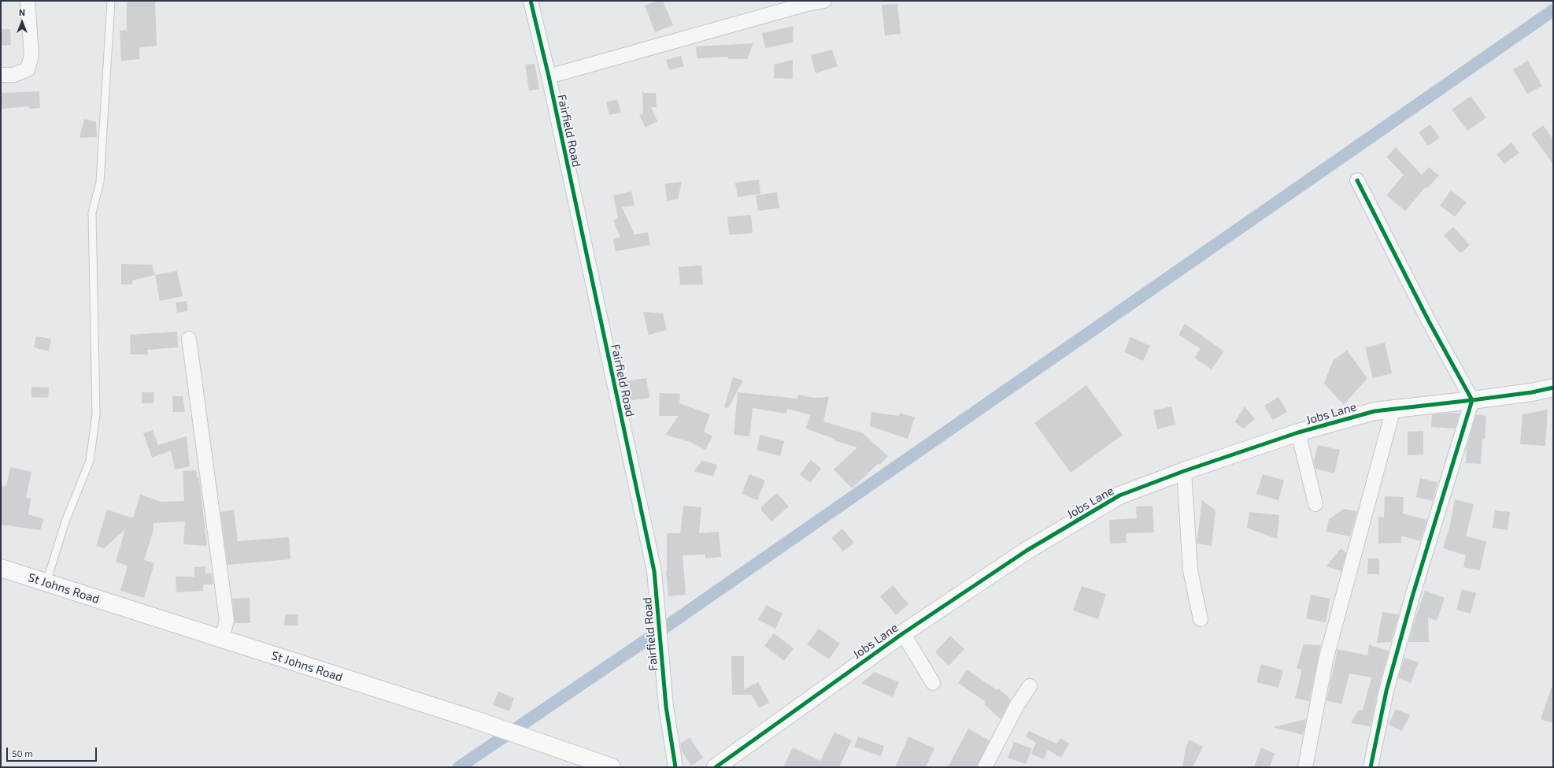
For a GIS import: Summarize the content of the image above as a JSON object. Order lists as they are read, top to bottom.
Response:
{
  "streets": {
    "street": ["Fairfield Road", "Jobs Lane", "St Johns Road"]
  },
  "scale_bar": "50 m",
  "north": "top"
}
